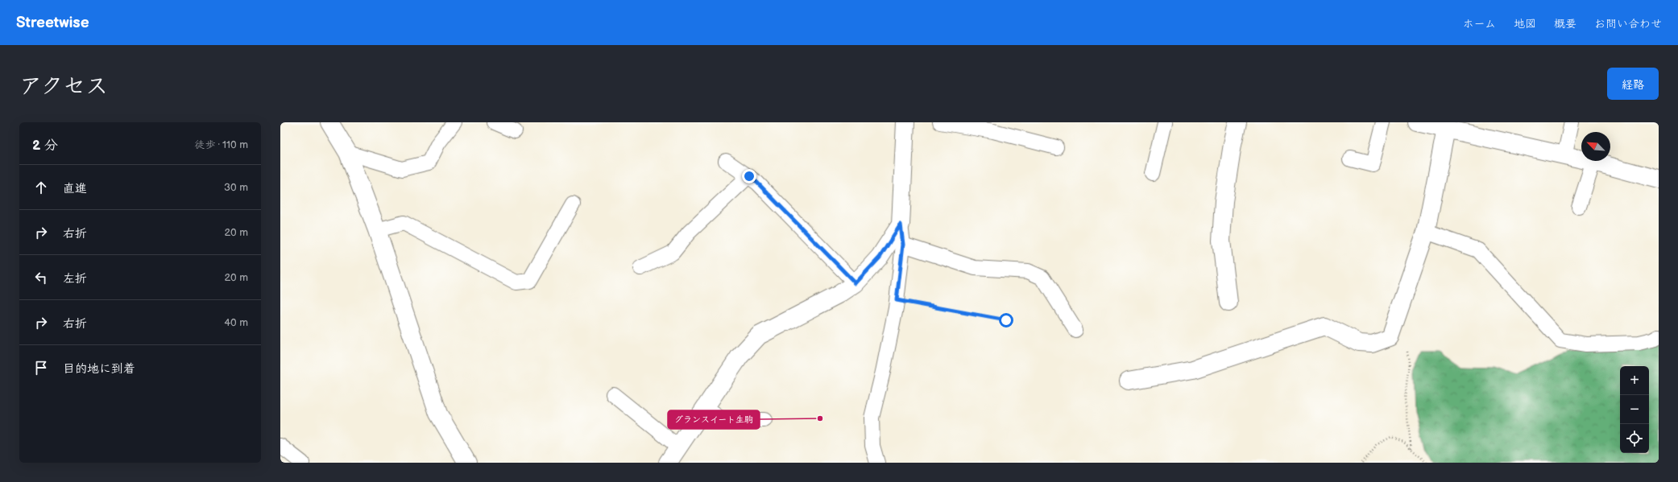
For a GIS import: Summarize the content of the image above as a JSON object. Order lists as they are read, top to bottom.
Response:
{
  "places": ["グランスイート生駒"],
  "north": "top left",
  "page": {
    "header": "Streetwise",
    "nav": [
      "ホーム",
      "地図",
      "概要",
      "お問い合わせ"
    ],
    "title": "アクセス",
    "buttons": "経路",
    "heading": ["2 分", "徒歩 · 110 m"],
    "list": [
      ["直進", "30 m"],
      ["右折", "20 m"],
      ["左折", "20 m"],
      ["右折", "40 m"],
      "目的地に到着"
    ],
    "map_buttons": ["+", "−"]
  }
}
